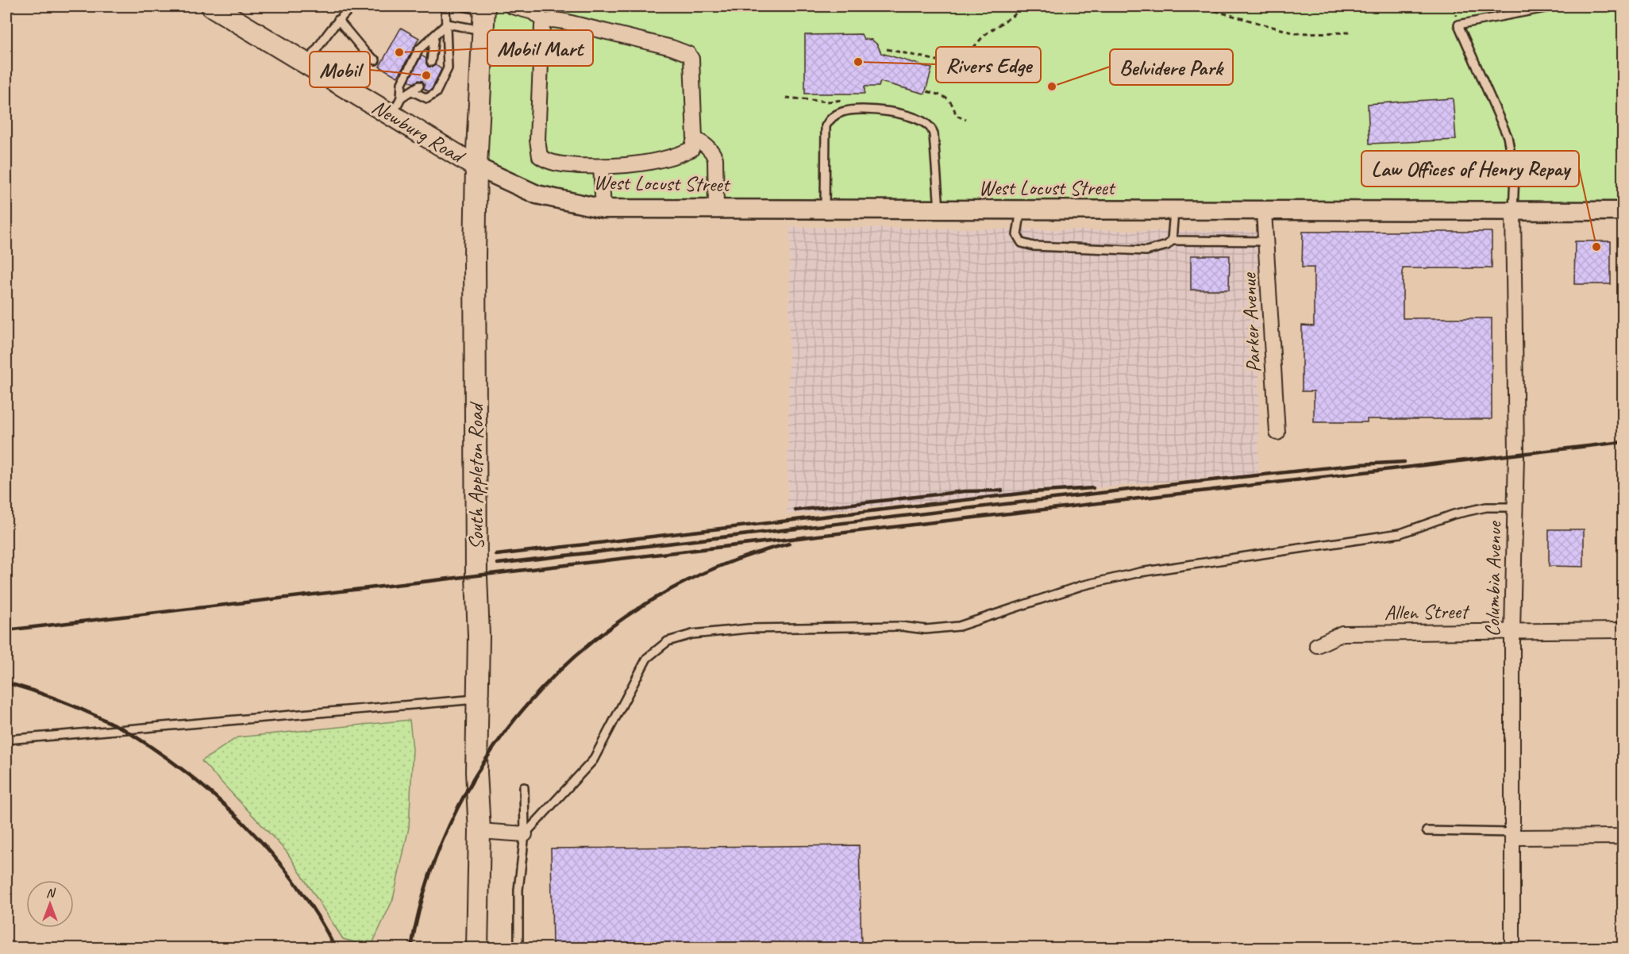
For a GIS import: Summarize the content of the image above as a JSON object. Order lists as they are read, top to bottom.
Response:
{
  "streets": {
    "main road": ["Newburg Road", "South Appleton Road"],
    "street": [
      "West Locust Street",
      "Parker Avenue",
      "Columbia Avenue",
      "Allen Street"
    ]
  },
  "crossings": [
    ["Newburg Road", "West Locust Street"],
    ["Newburg Road", "South Appleton Road"],
    ["West Locust Street", "Parker Avenue"],
    ["West Locust Street", "South Appleton Road"],
    ["West Locust Street", "Columbia Avenue"],
    ["Columbia Avenue", "Allen Street"]
  ],
  "places": [
    "Mobil Mart",
    "Rivers Edge",
    "Mobil",
    "Belvidere Park",
    "Law Offices of Henry Repay"
  ],
  "north": "top"
}
